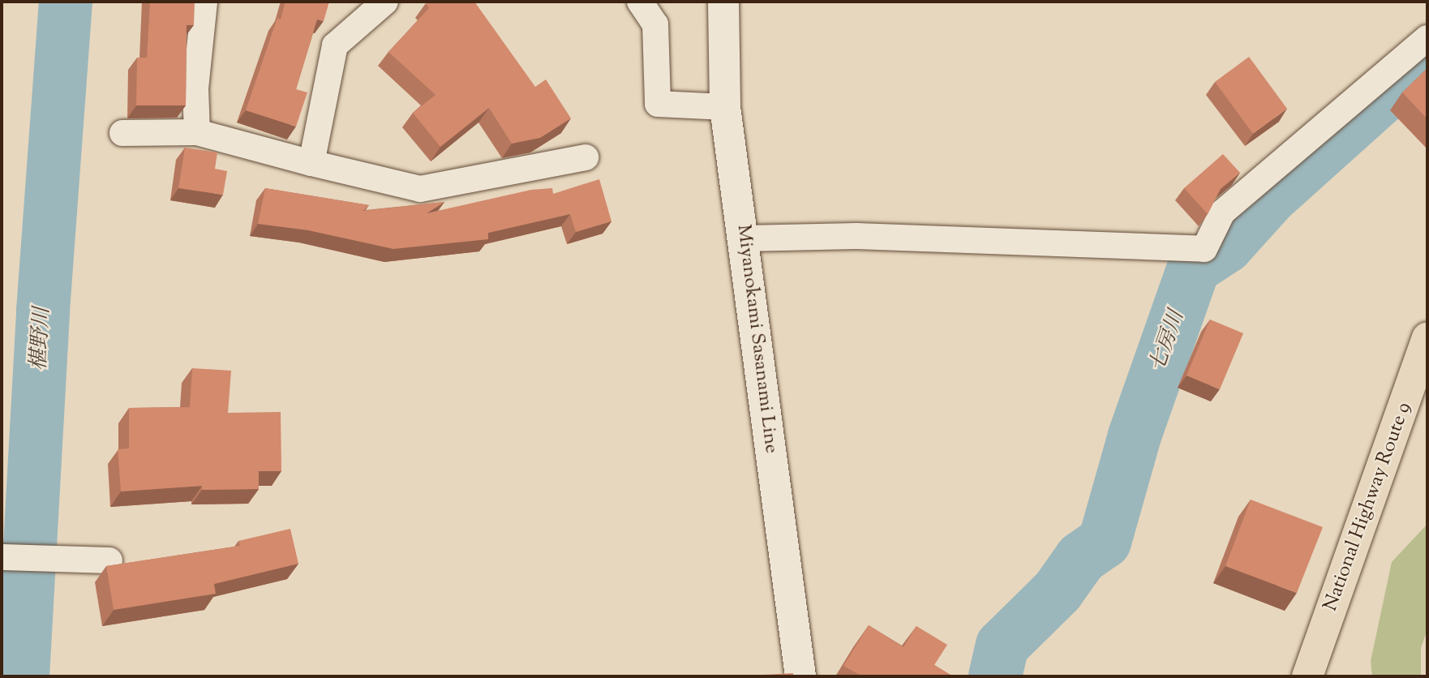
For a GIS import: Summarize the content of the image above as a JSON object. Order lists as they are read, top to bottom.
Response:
{
  "streets": {
    "highway": ["National Highway Route 9"],
    "main road": ["Miyanokami Sasanami Line"]
  },
  "water": ["椹野川", "七房川"]
}
